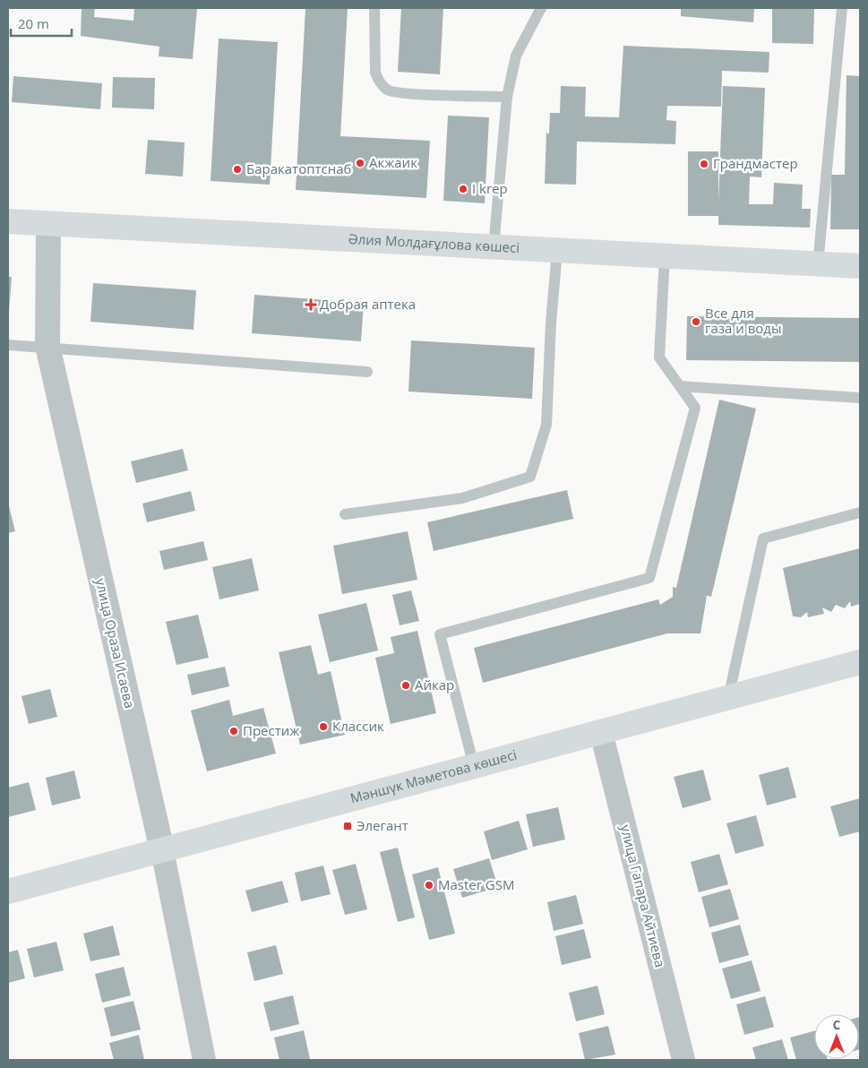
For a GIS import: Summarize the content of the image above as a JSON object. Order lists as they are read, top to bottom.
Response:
{
  "streets": {
    "main road": ["Әлия Молдағұлова көшесі", "Мәншүк Мәметова көшесі"],
    "street": ["улица Ораза Исаева", "улица Гапара Айтиева"]
  },
  "crossings": [
    ["Әлия Молдағұлова көшесі", "улица Ораза Исаева"],
    ["улица Ораза Исаева", "Мәншүк Мәметова көшесі"],
    ["Мәншүк Мәметова көшесі", "улица Гапара Айтиева"]
  ],
  "places": {
    "other": [
      "Акжаик",
      "Грандмастер",
      "Баракатоптснаб",
      "I krep",
      "Все для газа и воды",
      "Айкар",
      "Классик",
      "Престиж",
      "Master GSM"
    ],
    "health": ["Добрая аптека"],
    "transit": ["Элегант"]
  },
  "scale_bar": "20 m",
  "north": "top"
}
